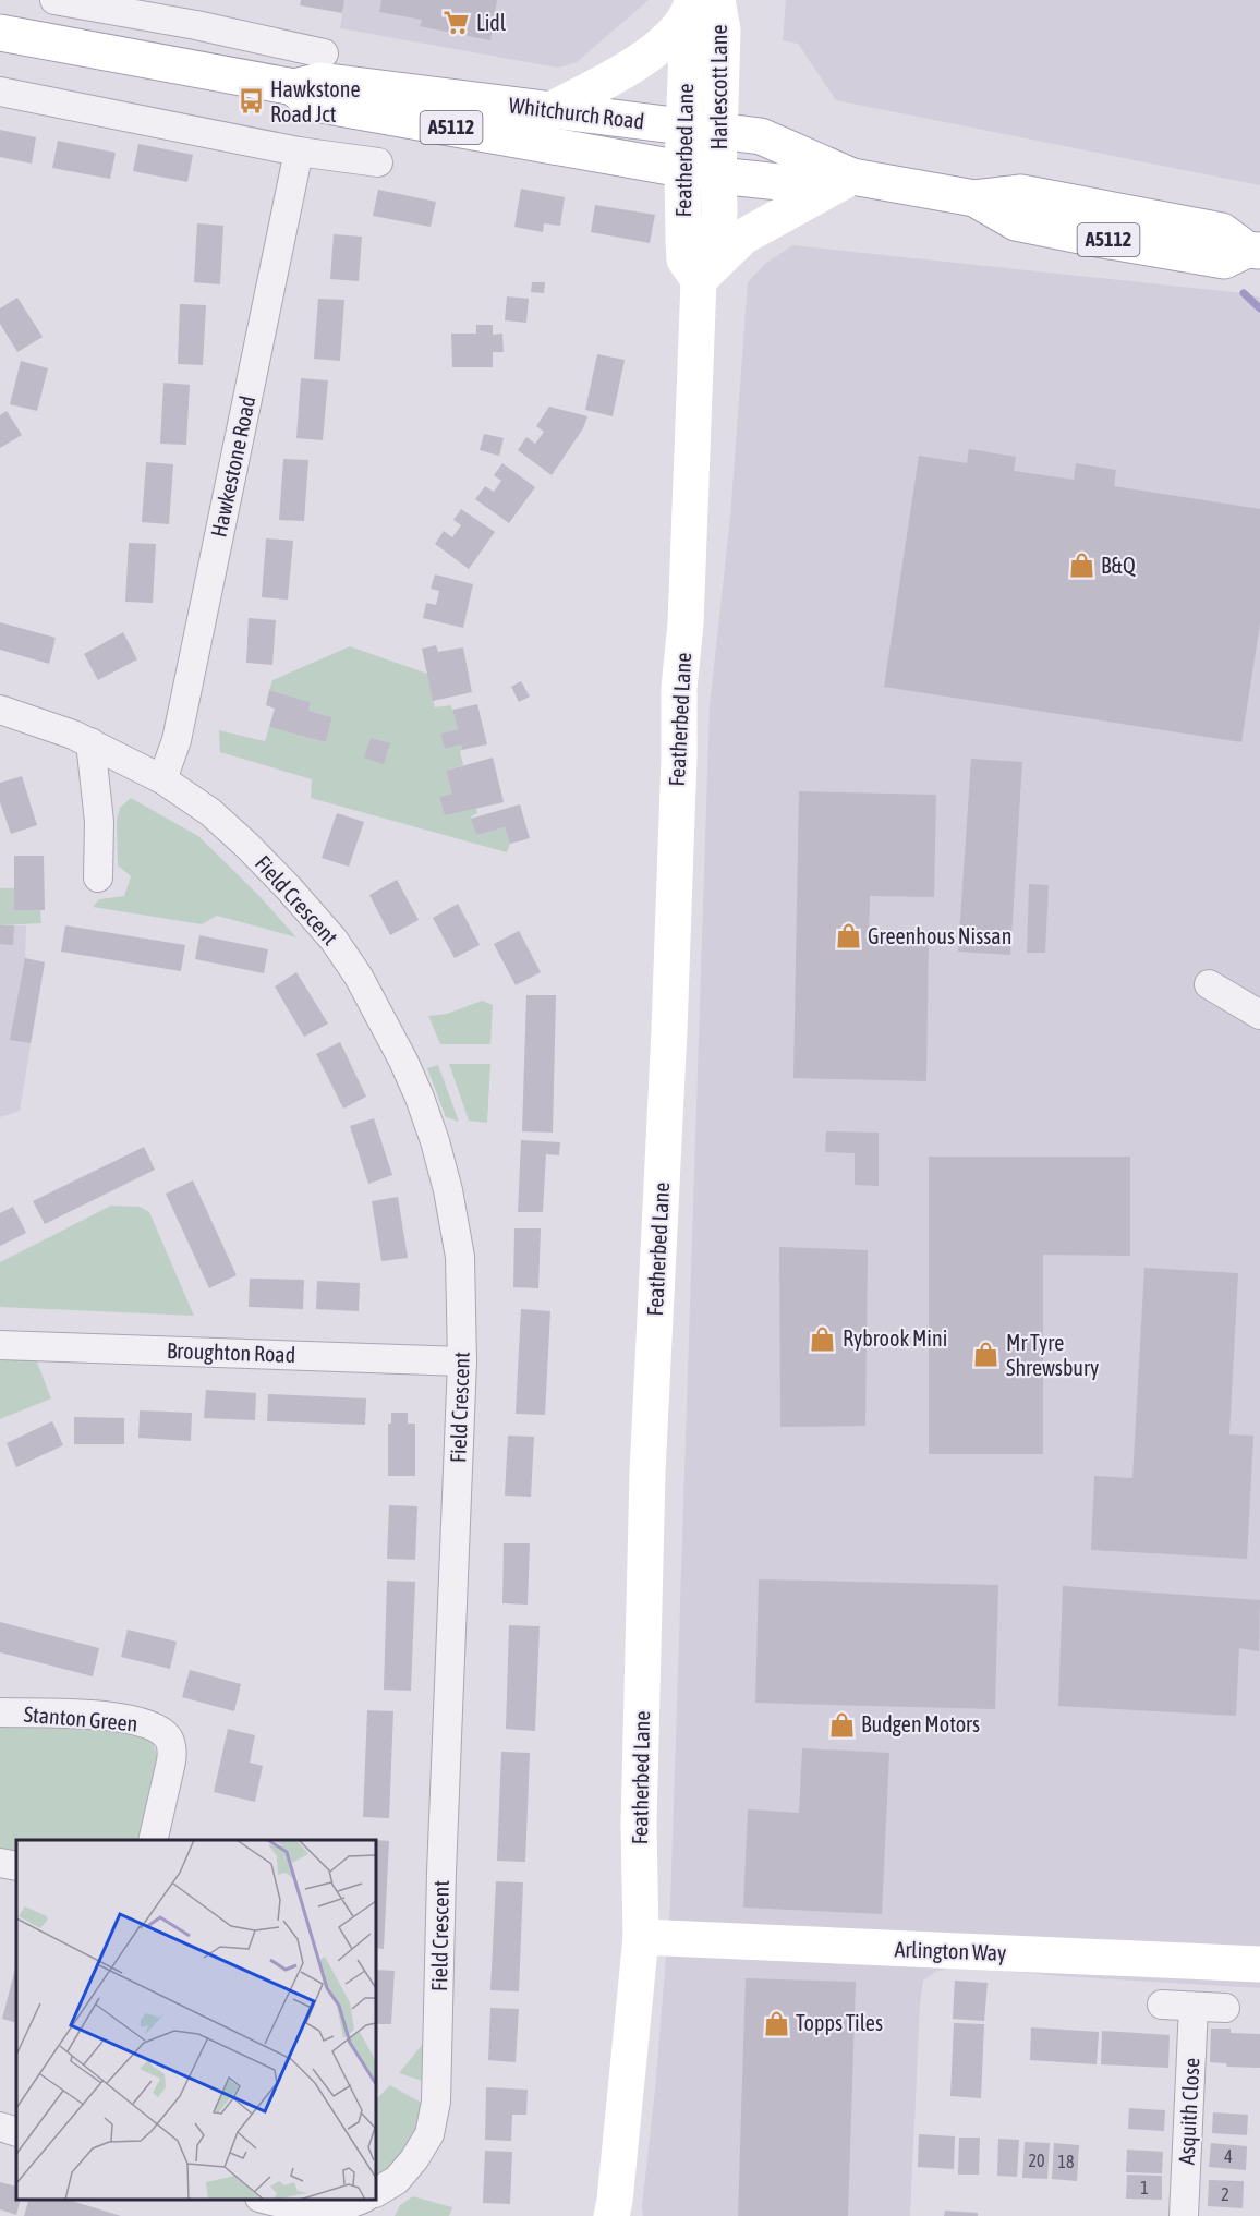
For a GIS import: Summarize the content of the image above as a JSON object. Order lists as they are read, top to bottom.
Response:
{
  "streets": {
    "street": [
      "Harlescott Lane",
      "Whitchurch Road",
      "A5112",
      "Featherbed Lane",
      "Hawkestone Road",
      "Field Crescent",
      "Broughton Road",
      "Stanton Green",
      "Arlington Way",
      "Asquith Close"
    ]
  },
  "crossings": [
    ["Harlescott Lane", "Whitchurch Road"],
    ["Harlescott Lane", "A5112"],
    ["Harlescott Lane", "Featherbed Lane"],
    ["Whitchurch Road", "A5112"],
    ["Whitchurch Road", "Featherbed Lane"],
    ["A5112", "Featherbed Lane"],
    ["Featherbed Lane", "Arlington Way"],
    ["Hawkestone Road", "Field Crescent"],
    ["Field Crescent", "Broughton Road"]
  ],
  "places": {
    "supermarket": ["Lidl"],
    "bus stop": ["Hawkstone Road Jct"],
    "shop": [
      "B&Q",
      "Greenhous Nissan",
      "Rybrook Mini",
      "Mr Tyre Shrewsbury",
      "Budgen Motors",
      "Topps Tiles"
    ]
  },
  "house_numbers": [
    "4",
    "20",
    "18",
    "1",
    "2"
  ]
}
